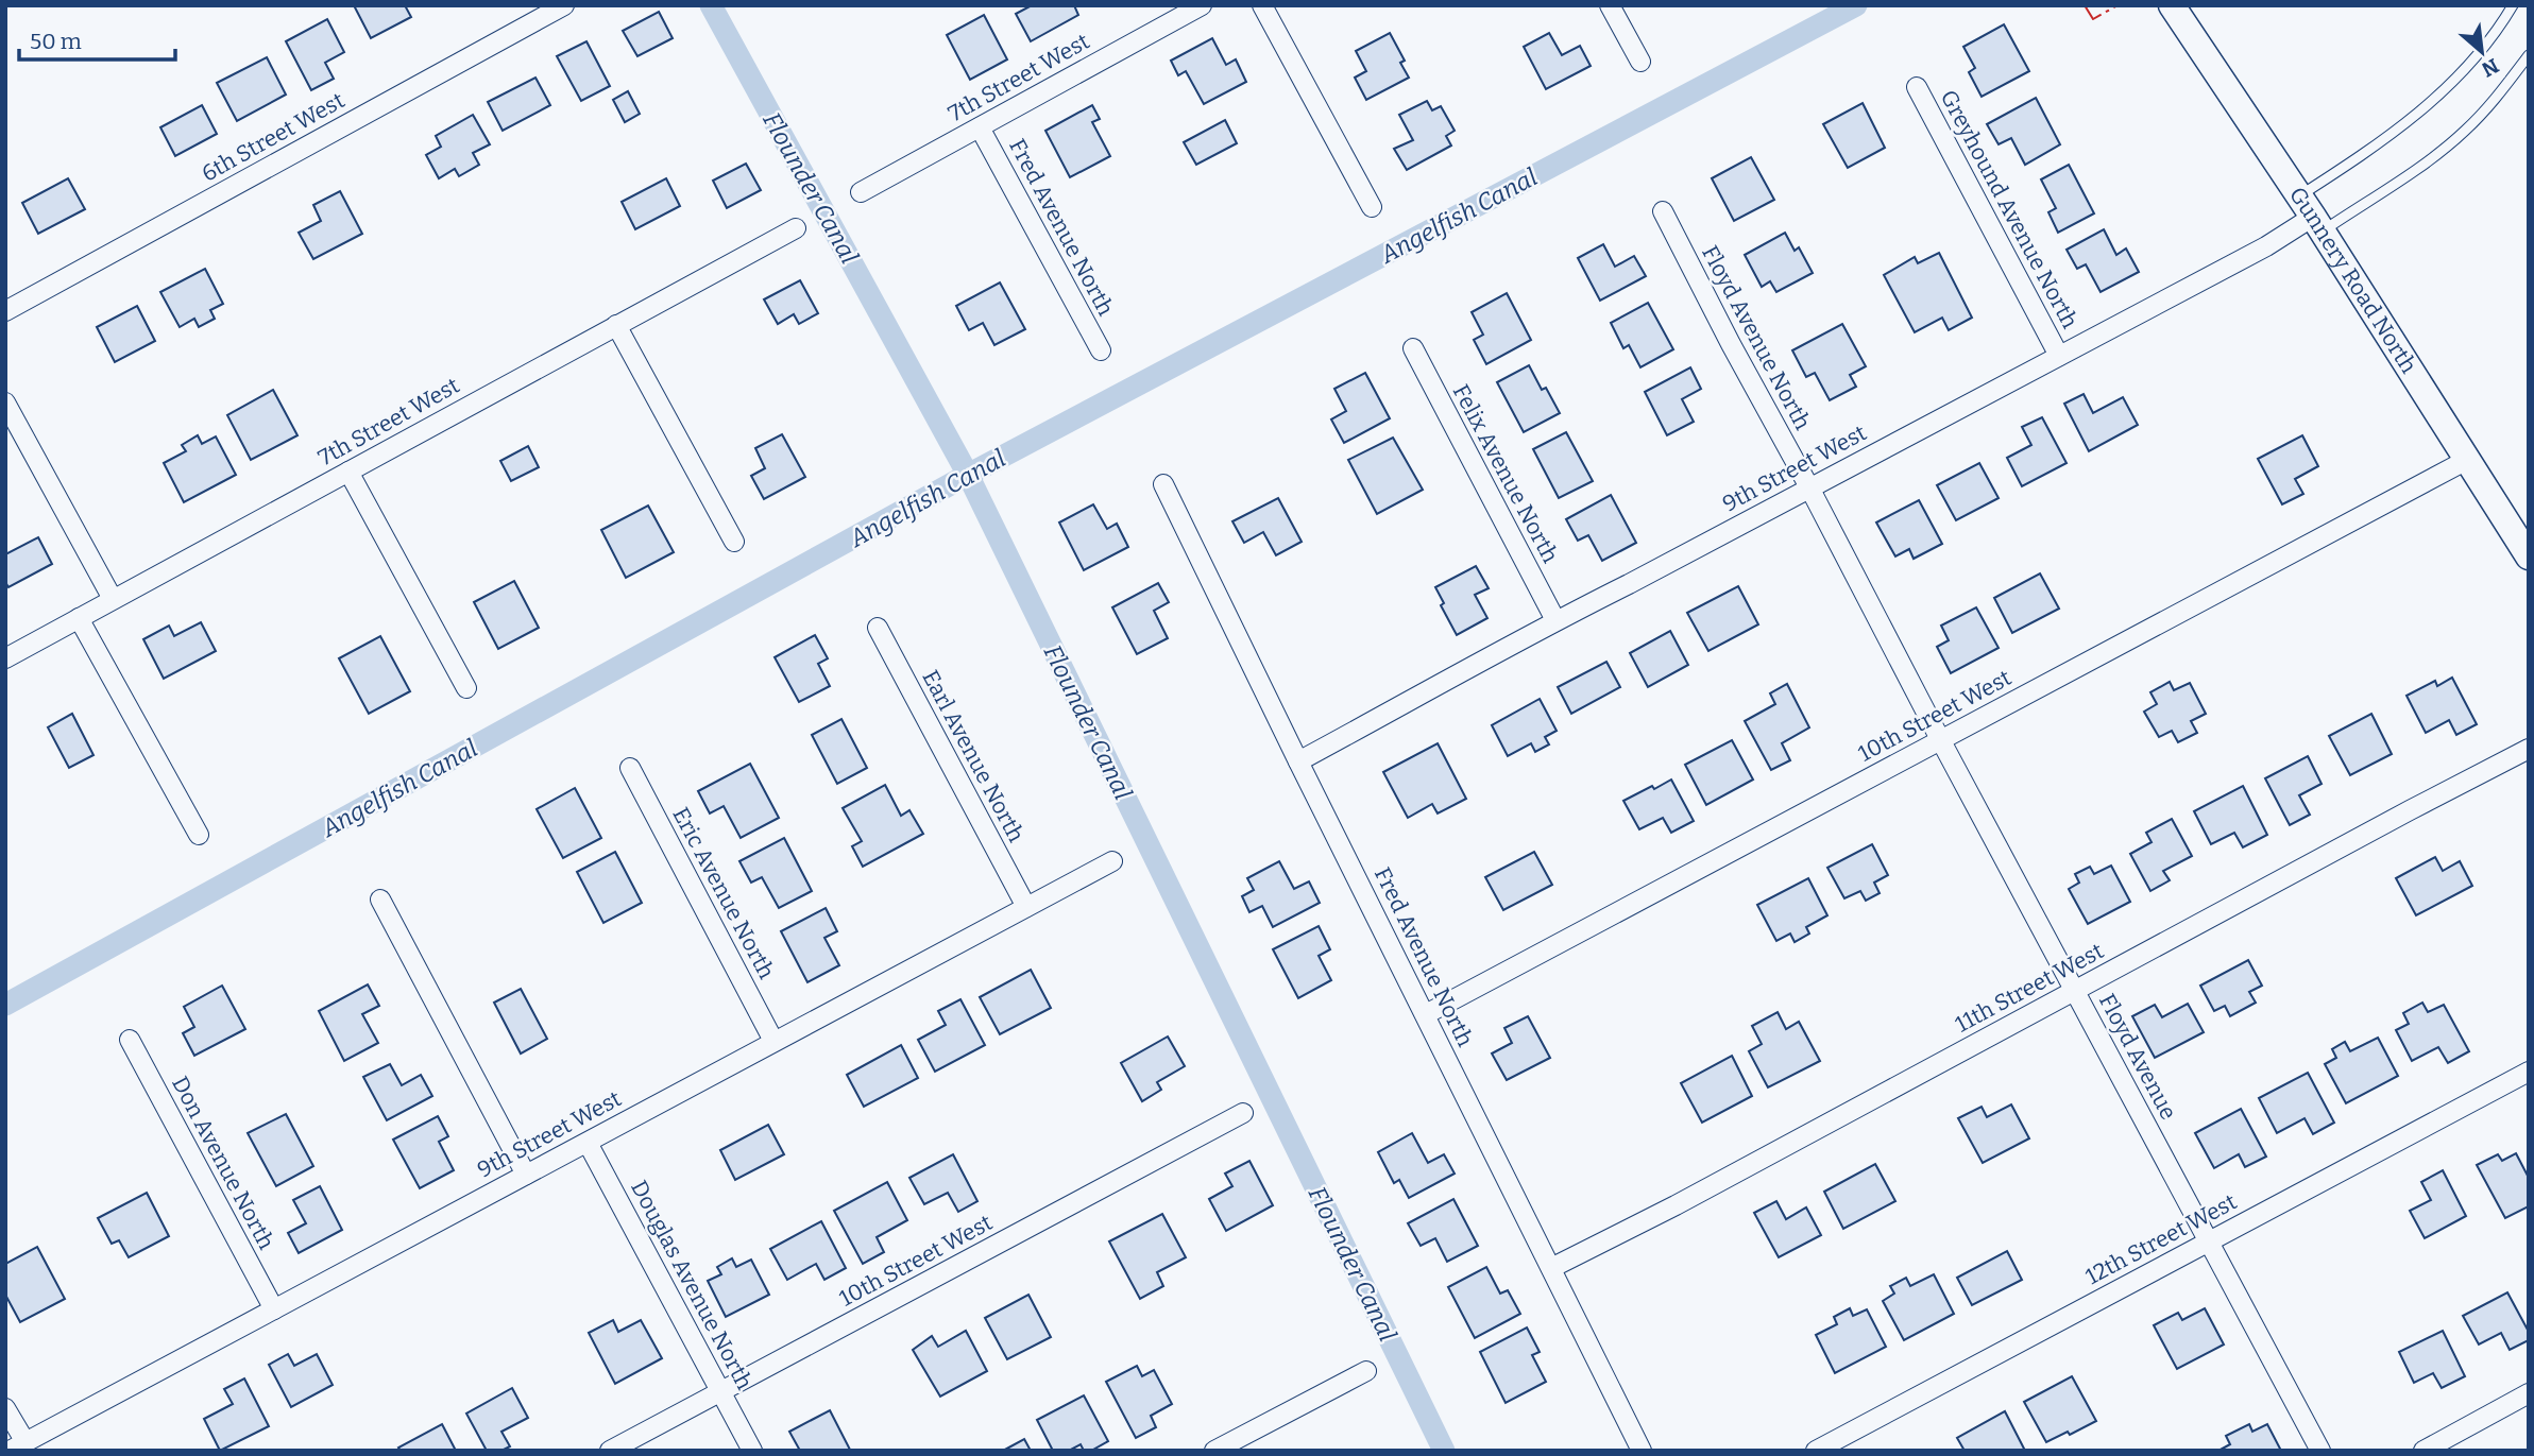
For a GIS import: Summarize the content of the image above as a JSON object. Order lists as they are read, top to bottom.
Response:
{
  "streets": {
    "main road": ["Gunnery Road North"],
    "street": [
      "7th Street West",
      "6th Street West",
      "Greyhound Avenue North",
      "Fred Avenue North",
      "Floyd Avenue North",
      "9th Street West",
      "Felix Avenue North",
      "10th Street West",
      "Earl Avenue North",
      "Eric Avenue North",
      "11th Street West",
      "Floyd Avenue",
      "Don Avenue North",
      "12th Street West",
      "Douglas Avenue North"
    ]
  },
  "crossings": [
    ["7th Street West", "Fred Avenue North"],
    ["Greyhound Avenue North", "9th Street West"],
    ["Fred Avenue North", "9th Street West"],
    ["Fred Avenue North", "10th Street West"],
    ["Fred Avenue North", "11th Street West"],
    ["Gunnery Road North", "9th Street West"],
    ["Gunnery Road North", "10th Street West"],
    ["Floyd Avenue North", "9th Street West"],
    ["Floyd Avenue North", "Floyd Avenue"],
    ["9th Street West", "Felix Avenue North"],
    ["9th Street West", "Earl Avenue North"],
    ["9th Street West", "Eric Avenue North"],
    ["9th Street West", "Floyd Avenue"],
    ["9th Street West", "Don Avenue North"],
    ["9th Street West", "Douglas Avenue North"],
    ["10th Street West", "Floyd Avenue"],
    ["10th Street West", "Douglas Avenue North"],
    ["11th Street West", "Floyd Avenue"],
    ["Floyd Avenue", "12th Street West"]
  ],
  "water": ["Flounder Canal", "Angelfish Canal"],
  "scale_bar": "50 m",
  "north": "bottom right"
}
